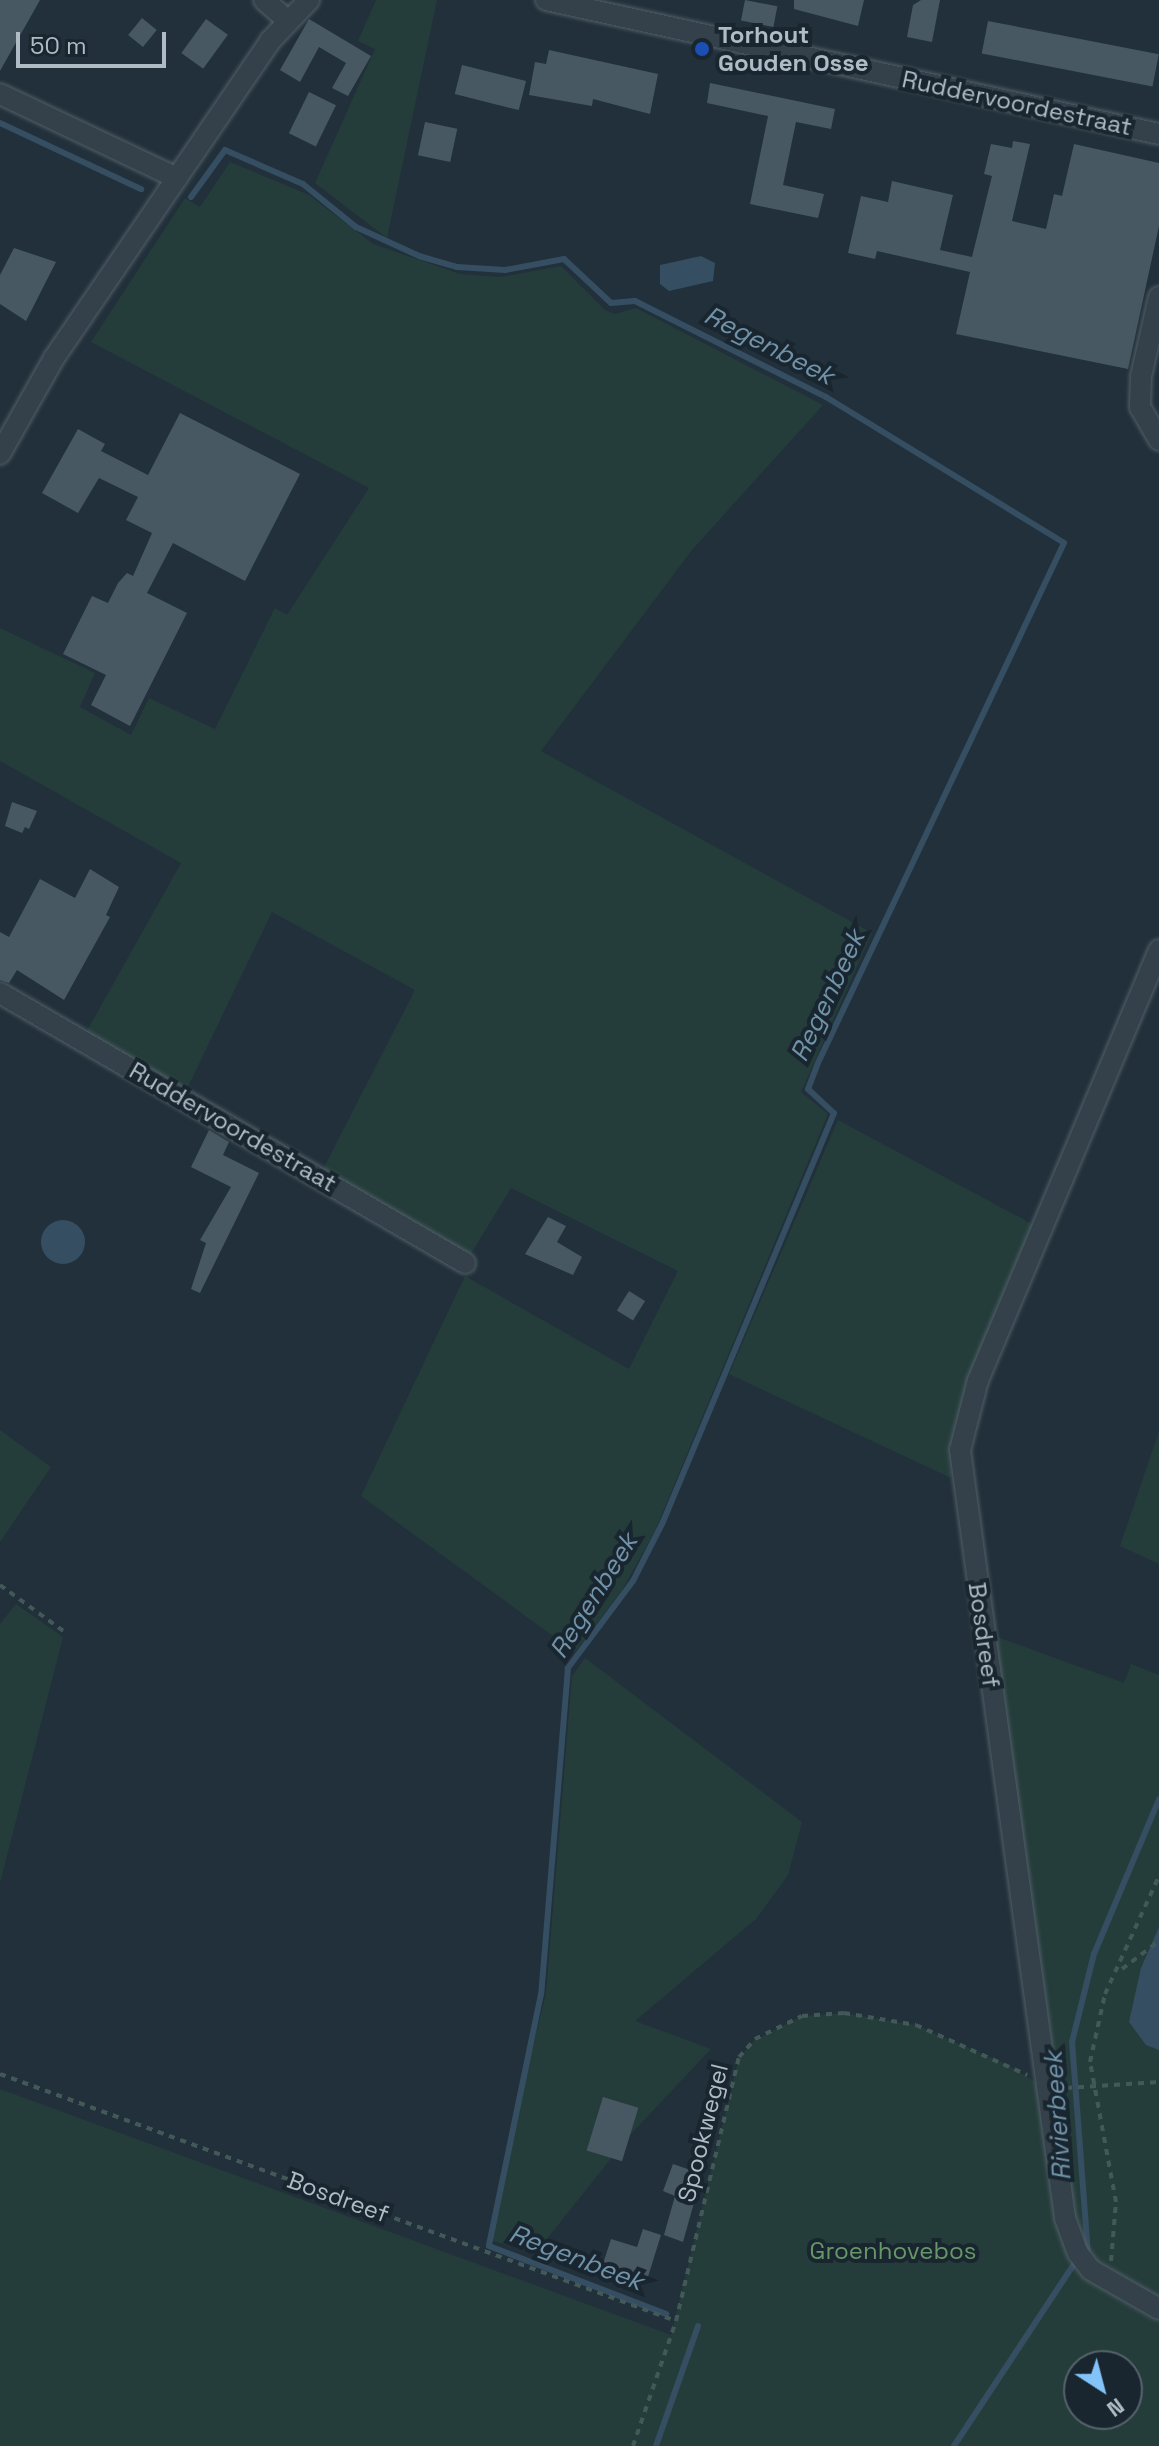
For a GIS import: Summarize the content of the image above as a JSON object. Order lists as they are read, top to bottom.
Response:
{
  "streets": {
    "street": ["Ruddervoordestraat", "Bosdreef"],
    "path": ["Spookwegel"]
  },
  "crossings": [
    ["Bosdreef", "Spookwegel"]
  ],
  "water": ["Regenbeek", "Rivierbeek"],
  "parks": ["Groenhovebos"],
  "places": ["Torhout Gouden Osse"],
  "scale_bar": "50 m",
  "north": "bottom right"
}
